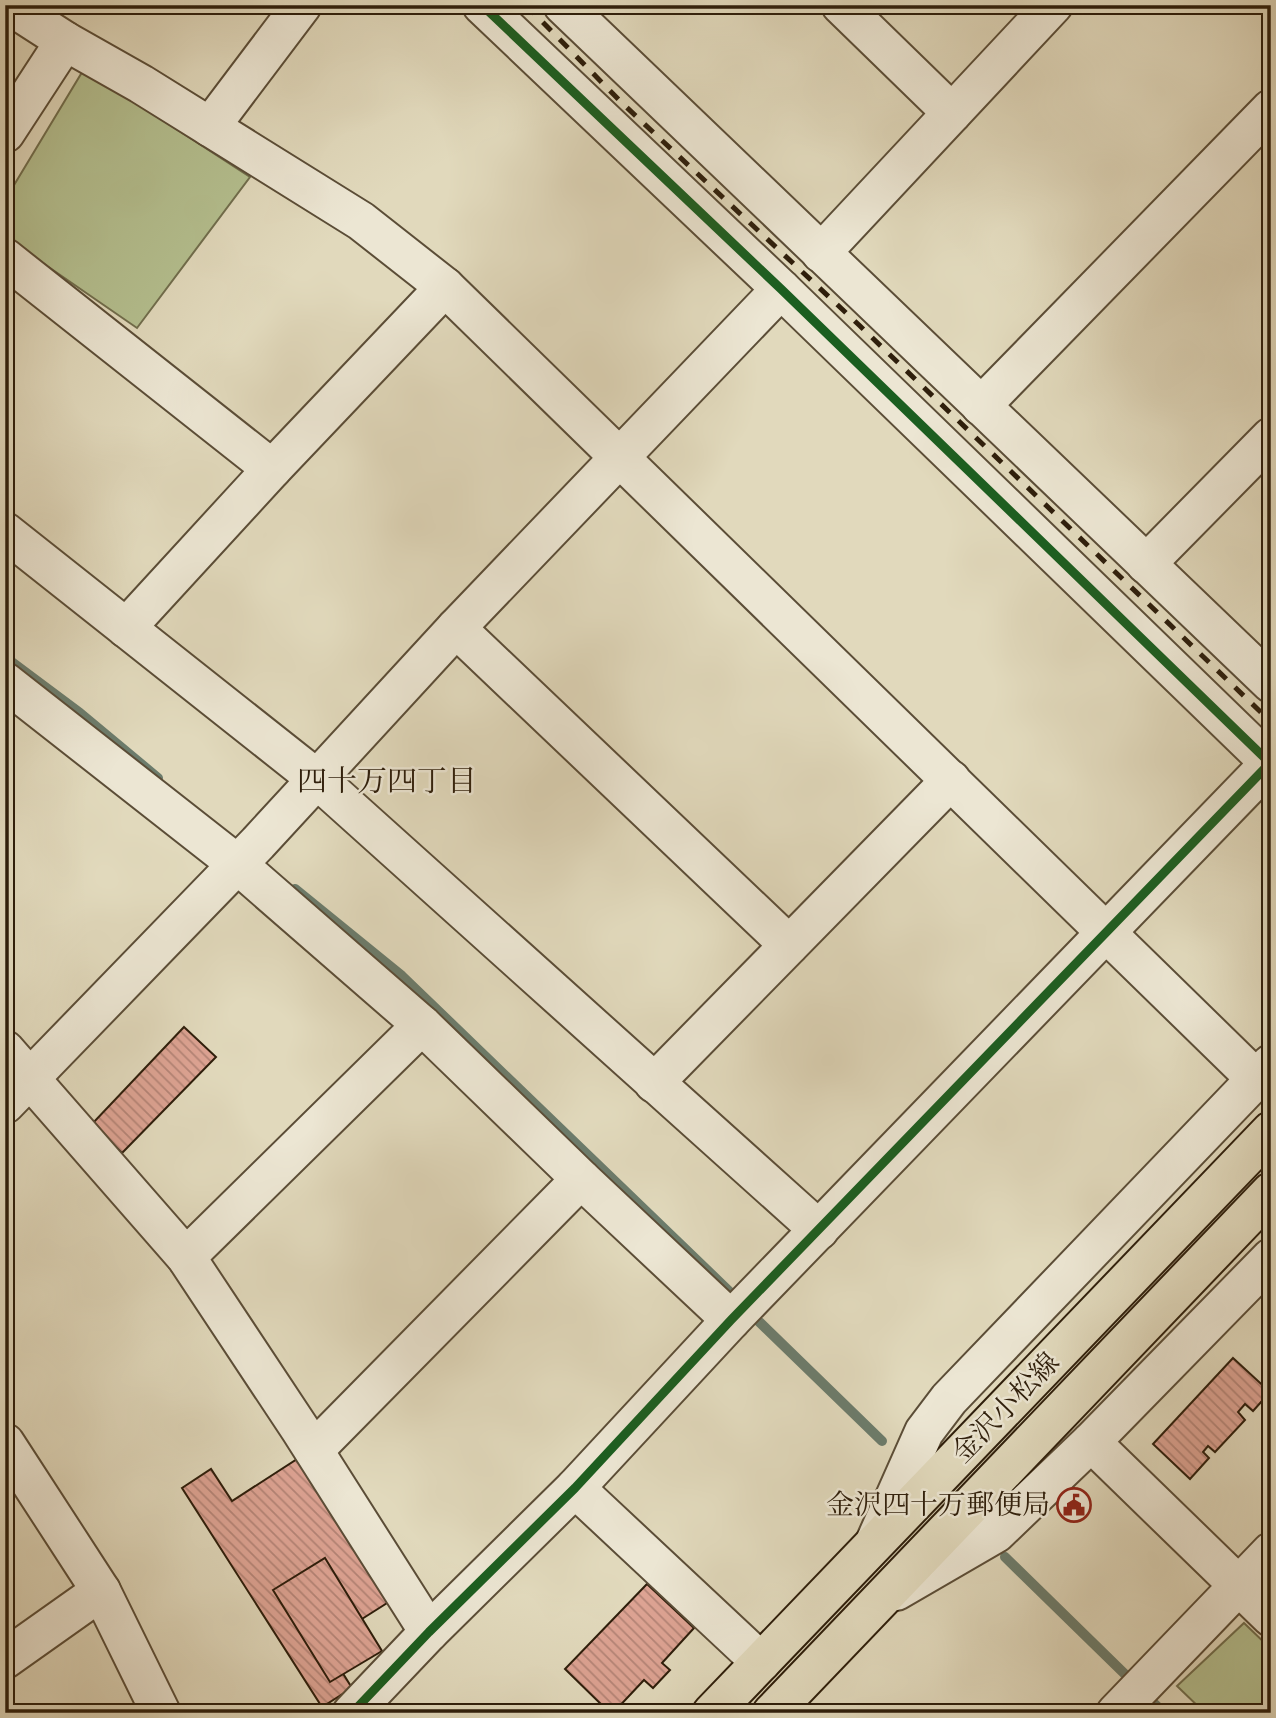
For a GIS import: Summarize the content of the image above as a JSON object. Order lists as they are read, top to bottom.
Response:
{
  "streets": {
    "main road": ["金沢小松線"]
  },
  "districts": ["四十万四丁目"],
  "places": {
    "public building": ["金沢四十万郵便局"]
  }
}
